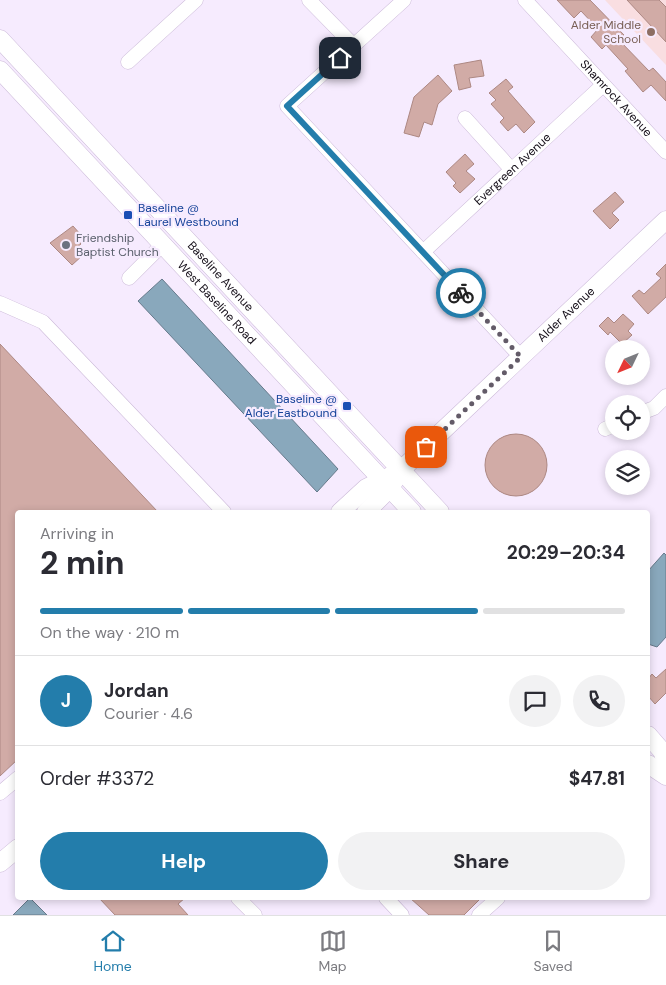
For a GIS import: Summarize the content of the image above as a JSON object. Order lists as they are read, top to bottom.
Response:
{
  "streets": {
    "main road": ["Baseline Avenue", "West Baseline Road", "Alder Avenue"],
    "street": ["Shamrock Avenue", "Evergreen Avenue"]
  },
  "crossings": [
    ["Shamrock Avenue", "Evergreen Avenue"],
    ["Baseline Avenue", "Alder Avenue"],
    ["West Baseline Road", "Alder Avenue"]
  ],
  "places": {
    "other": ["Alder Middle School", "Friendship Baptist Church"],
    "transit": ["Baseline @ Laurel Westbound", "Baseline @ Alder Eastbound"]
  },
  "north": "bottom left",
  "page": {
    "heading": ["2 min", "Arriving in", "20:29–20:34"],
    "panel": [
      "Jordan",
      "Courier · 4.6",
      "Order #3372",
      "$47.81"
    ],
    "bar": "On the way · 210 m",
    "round": "J",
    "buttons": ["Help", "Share"],
    "tabs": ["Home", "Map", "Saved"]
  }
}
